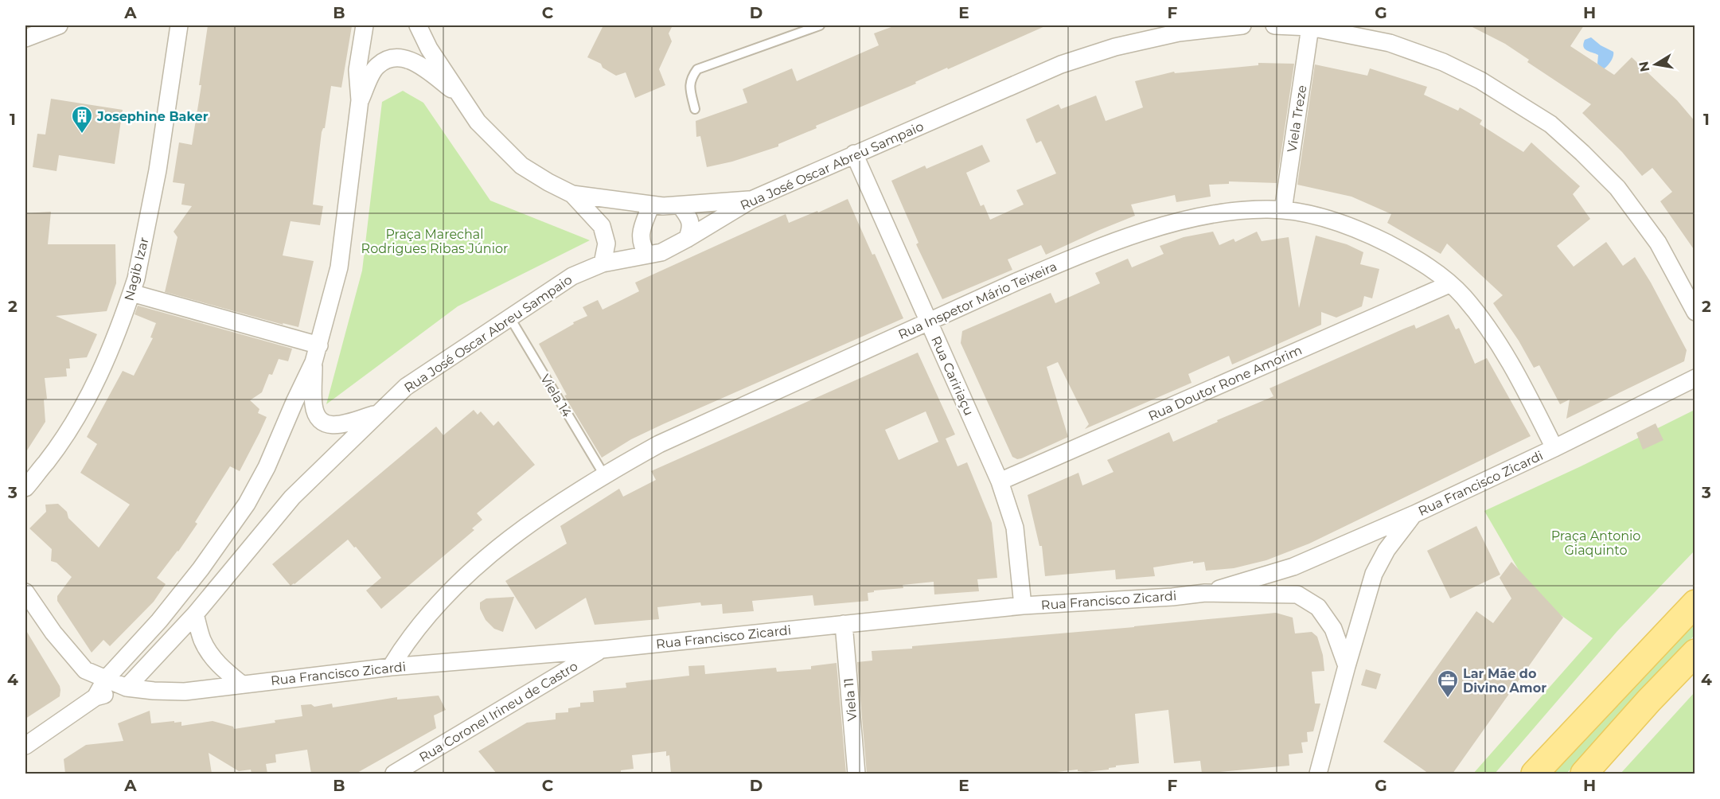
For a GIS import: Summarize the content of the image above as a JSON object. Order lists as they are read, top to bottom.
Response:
{
  "streets": {
    "street": [
      "Viela Treze",
      "Rua José Oscar Abreu Sampaio",
      "Nagib Izar",
      "Rua Inspetor Mário Teixeira",
      "Rua Caririaçu",
      "Rua Doutor Rone Amorim",
      "Rua Francisco Zicardi",
      "Viela 11",
      "Rua Coronel Irineu de Castro"
    ],
    "lane": ["Viela 14"]
  },
  "crossings": [
    ["Viela Treze", "Rua Inspetor Mário Teixeira"],
    ["Rua José Oscar Abreu Sampaio", "Rua Caririaçu"],
    ["Rua José Oscar Abreu Sampaio", "Viela 14"],
    ["Rua José Oscar Abreu Sampaio", "Rua Francisco Zicardi"],
    ["Rua Inspetor Mário Teixeira", "Rua Caririaçu"],
    ["Rua Inspetor Mário Teixeira", "Rua Doutor Rone Amorim"],
    ["Rua Inspetor Mário Teixeira", "Viela 14"],
    ["Rua Inspetor Mário Teixeira", "Rua Francisco Zicardi"],
    ["Rua Caririaçu", "Rua Doutor Rone Amorim"],
    ["Rua Caririaçu", "Rua Francisco Zicardi"],
    ["Rua Francisco Zicardi", "Viela 11"],
    ["Rua Francisco Zicardi", "Rua Coronel Irineu de Castro"]
  ],
  "parks": ["Praça Marechal Rodrigues Ribas Júnior", "Praça Antonio Giaquinto"],
  "places": {
    "building": ["Josephine Baker"],
    "office": ["Lar Mãe do Divino Amor"]
  },
  "north": "left",
  "grid": {
    "columns": [
      "A",
      "B",
      "C",
      "D",
      "E",
      "F",
      "G",
      "H"
    ],
    "rows": [
      "1",
      "2",
      "3",
      "4"
    ]
  }
}
